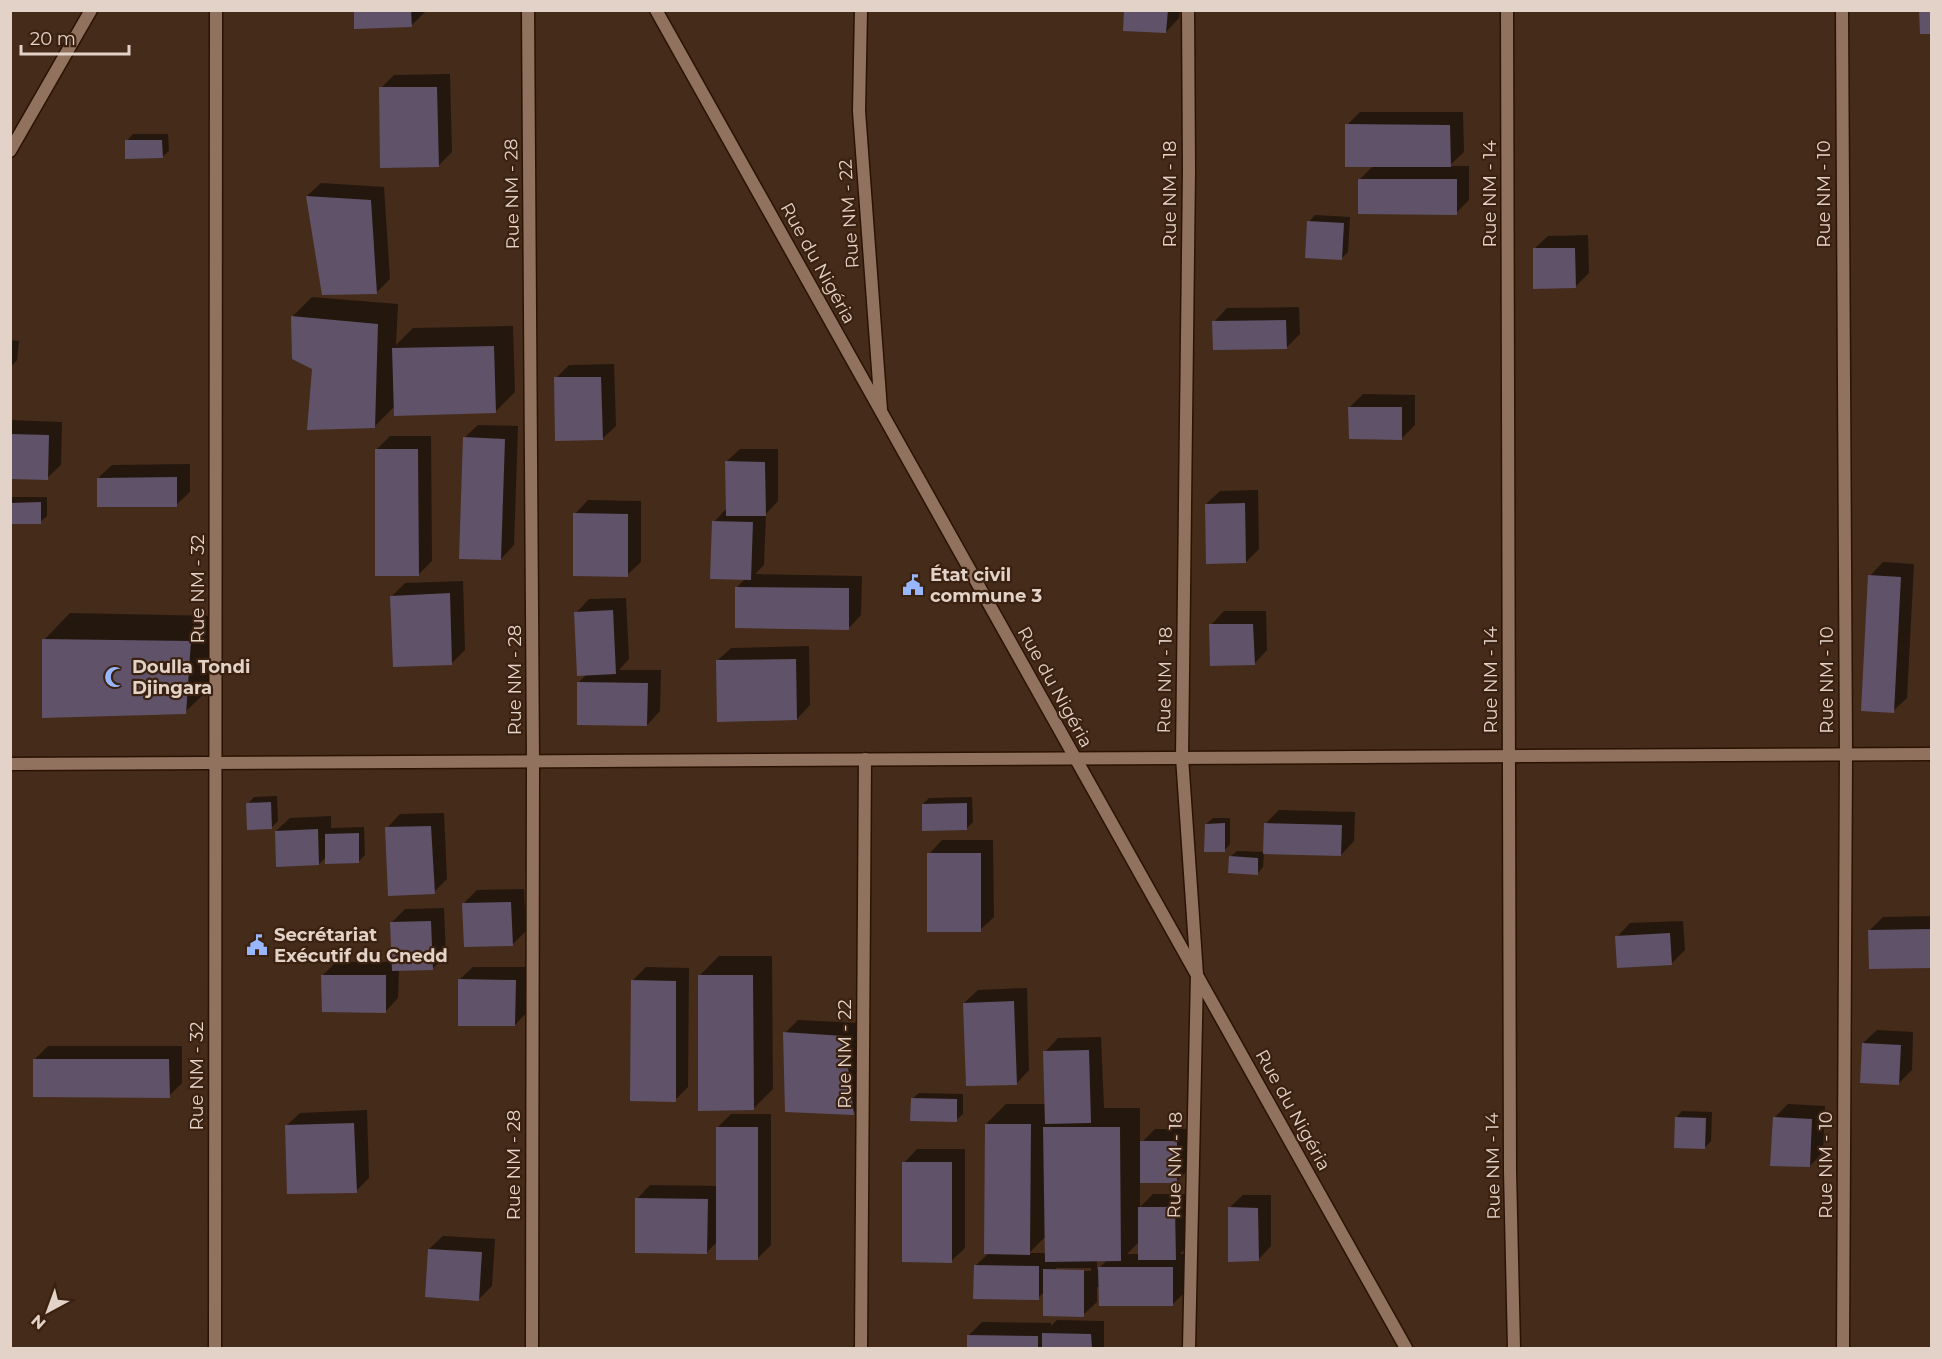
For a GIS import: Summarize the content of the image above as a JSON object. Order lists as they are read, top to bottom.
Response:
{
  "streets": {
    "street": [
      "Rue NM - 28",
      "Rue NM - 18",
      "Rue NM - 14",
      "Rue NM - 10",
      "Rue NM - 22",
      "Rue du Nigéria",
      "Rue NM - 32"
    ]
  },
  "crossings": [
    ["Rue NM - 18", "Rue du Nigéria"],
    ["Rue NM - 22", "Rue du Nigéria"]
  ],
  "places": {
    "public building": ["État civil commune 3", "Secrétariat Exécutif du Cnedd"],
    "mosque": ["Doulla Tondi Djingara"]
  },
  "scale_bar": "20 m",
  "north": "bottom left"
}
